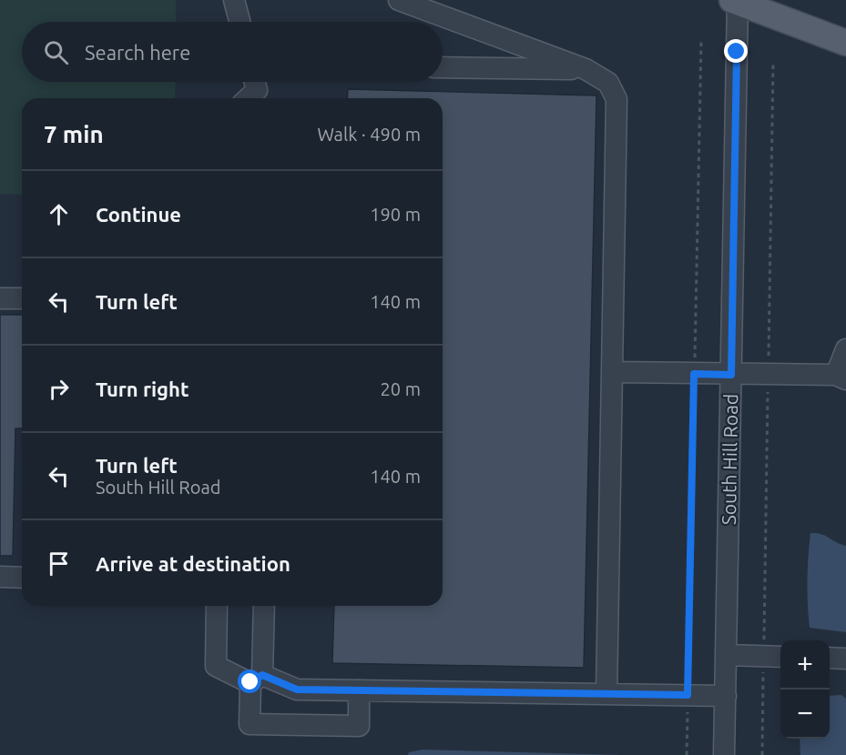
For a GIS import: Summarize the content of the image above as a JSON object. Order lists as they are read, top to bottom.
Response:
{
  "streets": {
    "street": ["South Hill Road"]
  },
  "page": {
    "search": "Search here",
    "heading": ["7 min", "Walk · 490 m"],
    "list": [
      ["Continue", "190 m"],
      ["Turn left", "140 m"],
      ["Turn right", "20 m"],
      ["Turn left", "South Hill Road", "140 m"],
      "Arrive at destination"
    ],
    "map_buttons": ["+", "−"]
  }
}
